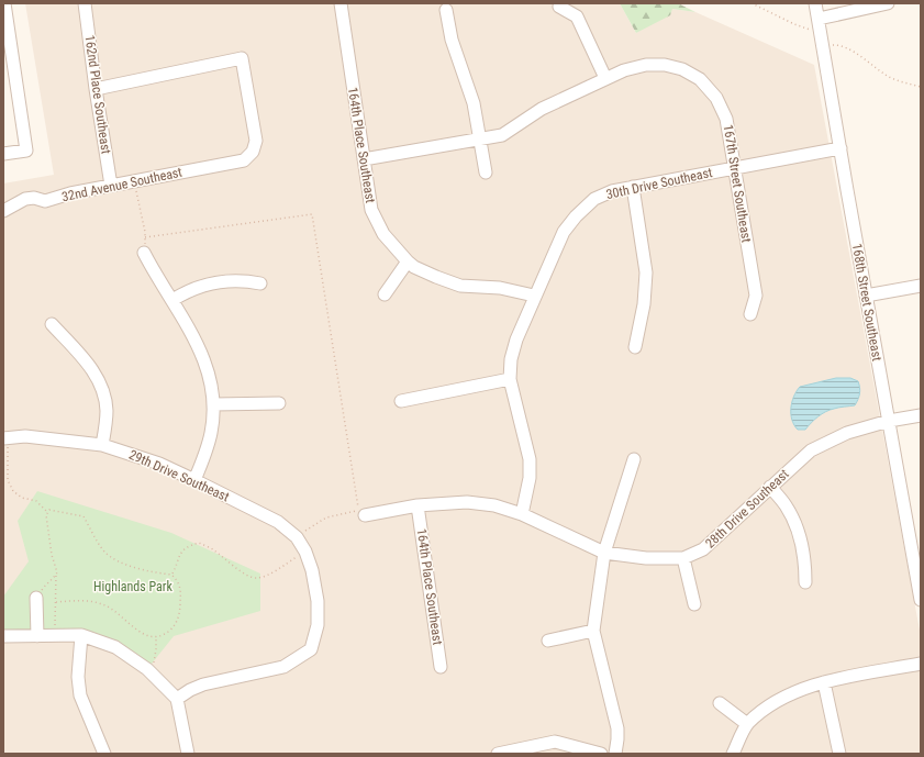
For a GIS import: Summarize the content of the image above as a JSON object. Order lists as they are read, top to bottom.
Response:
{
  "streets": {
    "street": [
      "162nd Place Southeast",
      "164th Place Southeast",
      "30th Drive Southeast",
      "167th Street Southeast",
      "32nd Avenue Southeast",
      "168th Street Southeast",
      "29th Drive Southeast",
      "28th Drive Southeast"
    ]
  },
  "crossings": [
    ["162nd Place Southeast", "32nd Avenue Southeast"],
    ["164th Place Southeast", "167th Street Southeast"],
    ["164th Place Southeast", "28th Drive Southeast"],
    ["30th Drive Southeast", "167th Street Southeast"],
    ["30th Drive Southeast", "168th Street Southeast"],
    ["30th Drive Southeast", "28th Drive Southeast"],
    ["168th Street Southeast", "28th Drive Southeast"]
  ],
  "parks": ["Highlands Park"]
}
